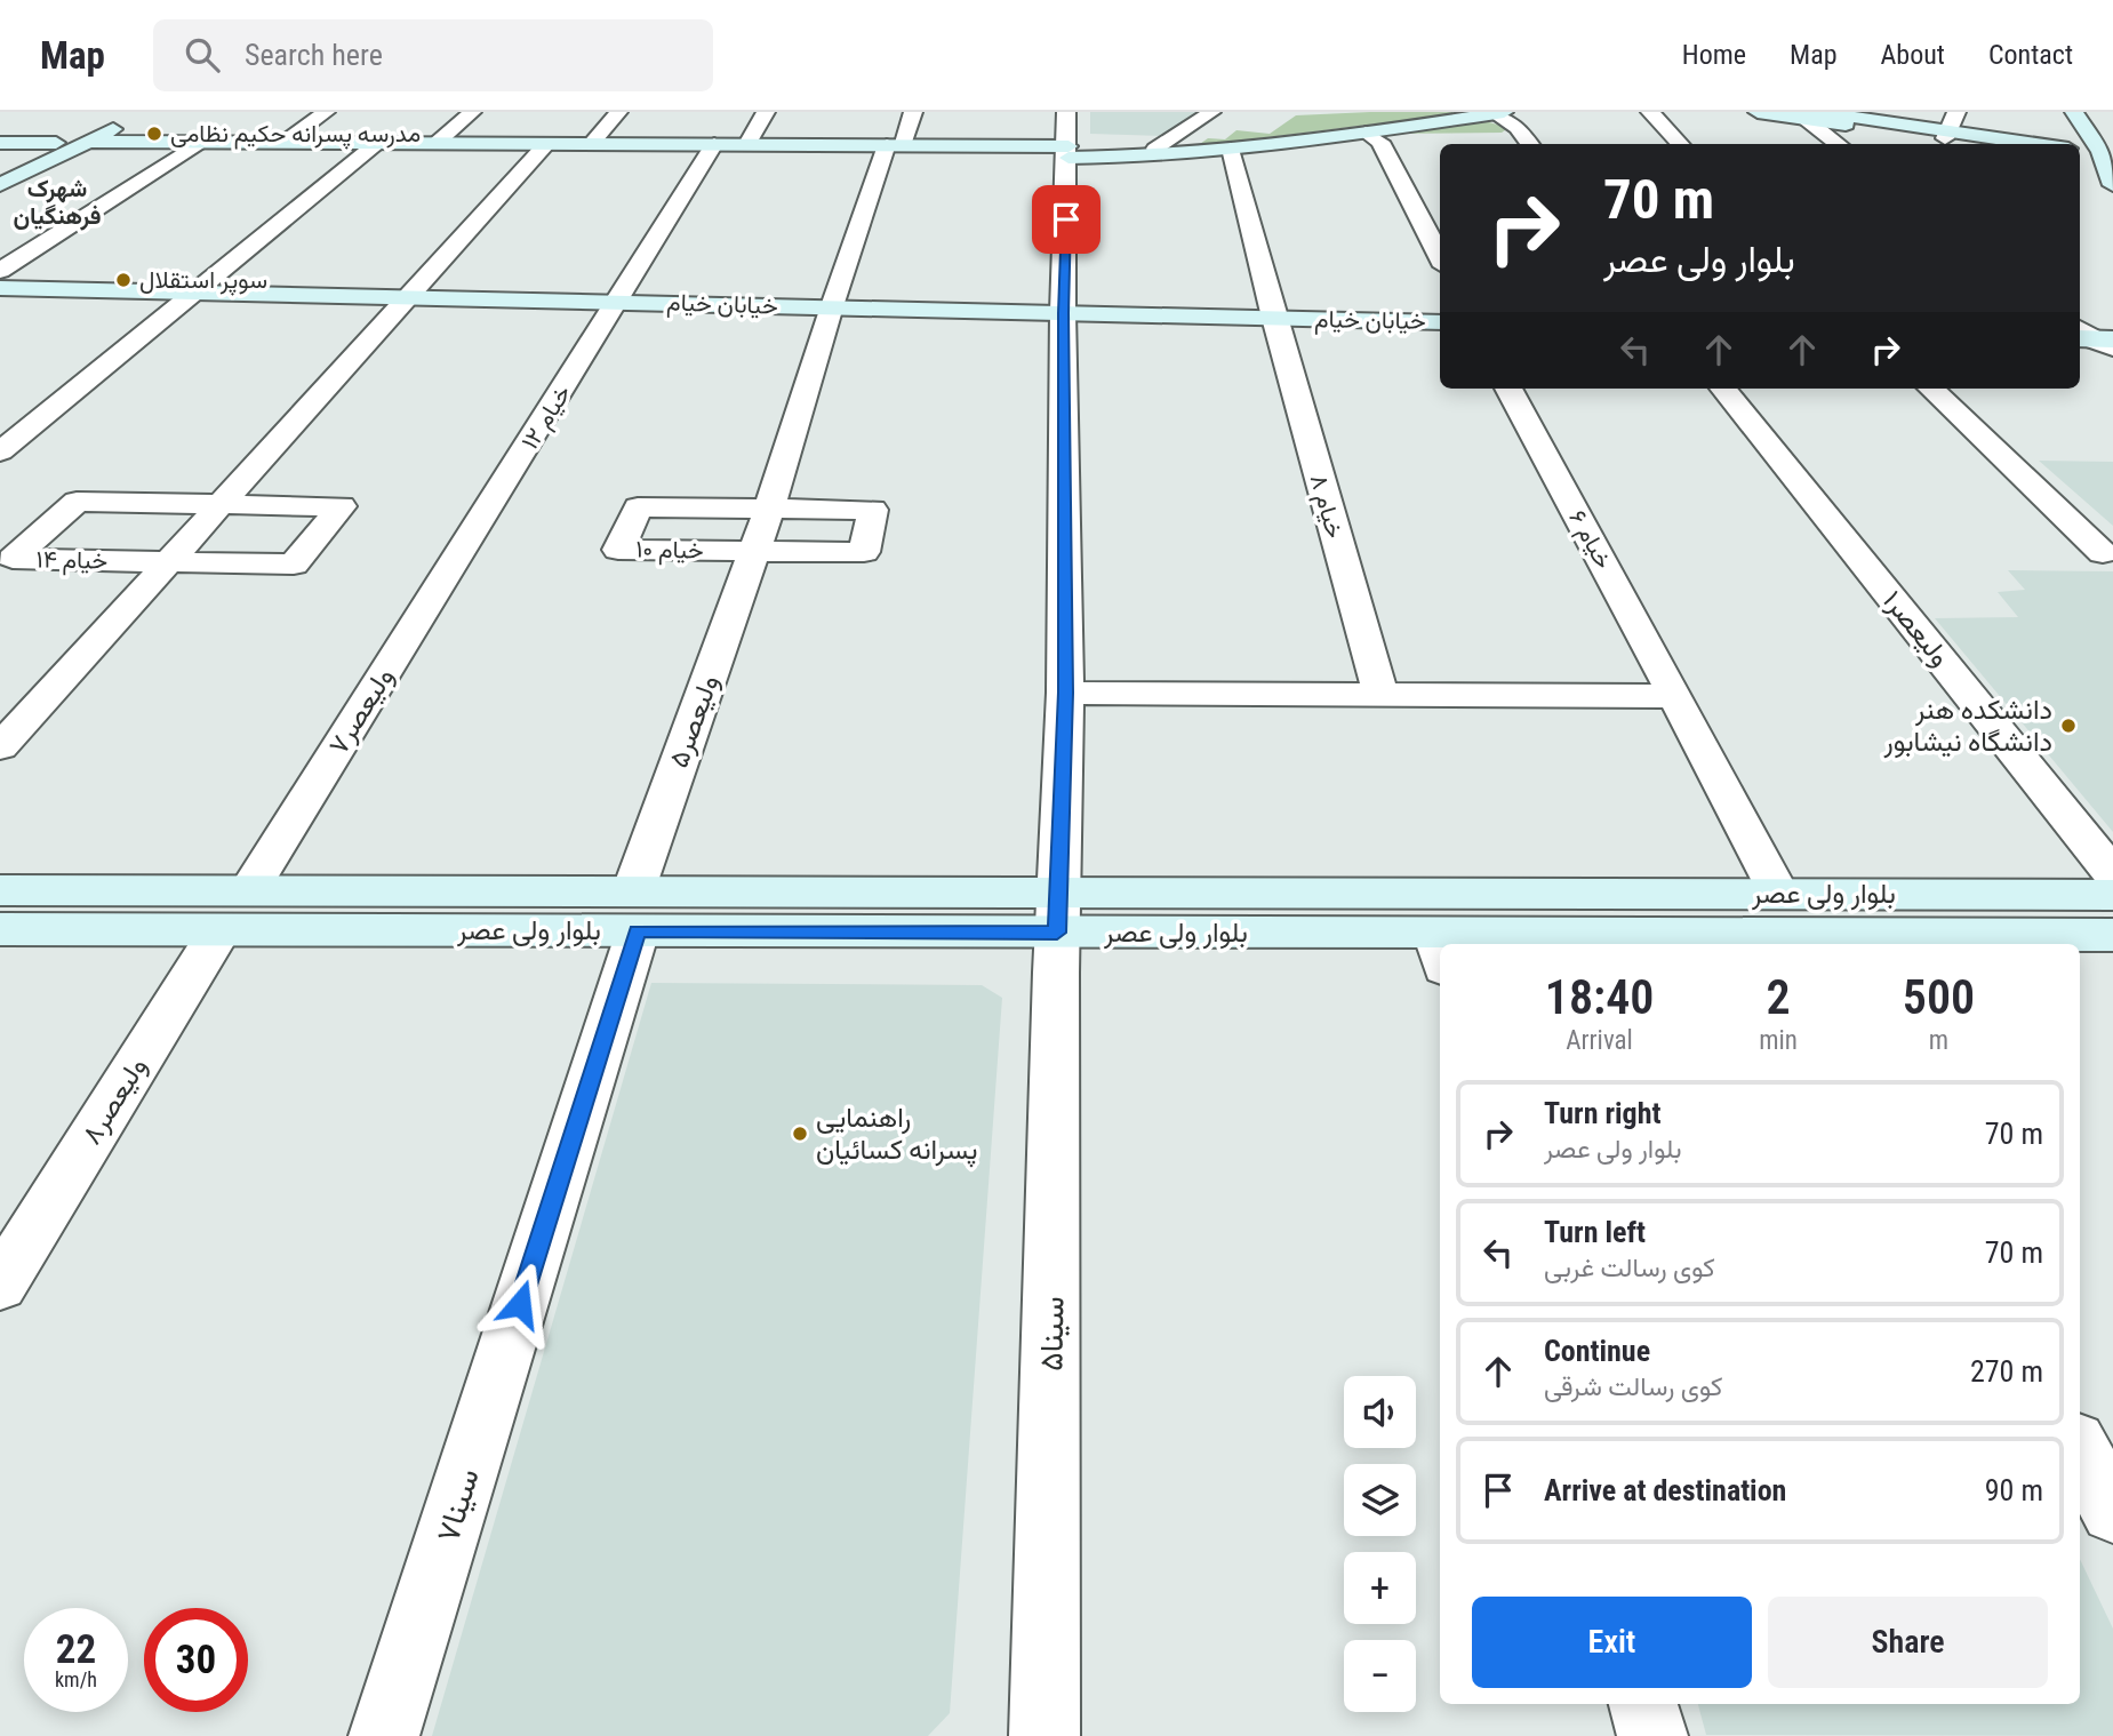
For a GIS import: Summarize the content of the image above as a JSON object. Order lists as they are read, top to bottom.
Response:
{
  "streets": {
    "main road": ["خیابان خیام", "بلوار ولی عصر"],
    "street": [
      "خیام ۱۲",
      "خیام ۸",
      "خیام ۶",
      "خیام ۱۰",
      "خیام ۱۴",
      "ولیعصر۱",
      "ولیعصر۷",
      "ولیعصر۵",
      "ولیعصر۸",
      "سینا۵",
      "سینا۷"
    ]
  },
  "crossings": [
    ["خیابان خیام", "خیام ۱۲"],
    ["خیابان خیام", "خیام ۸"],
    ["خیابان خیام", "سینا۵"],
    ["خیام ۱۲", "ولیعصر۷"],
    ["خیام ۶", "بلوار ولی عصر"],
    ["خیام ۱۰", "ولیعصر۵"],
    ["ولیعصر۷", "بلوار ولی عصر"],
    ["ولیعصر۵", "بلوار ولی عصر"],
    ["ولیعصر۵", "سینا۷"],
    ["بلوار ولی عصر", "ولیعصر۸"],
    ["بلوار ولی عصر", "سینا۵"]
  ],
  "districts": ["شهرک فرهنگیان"],
  "places": [
    "مدرسه پسرانه حکیم نظامی",
    "سوپر استقلال",
    "دانشکده هنر دانشگاه نیشابور",
    "راهنمایی پسرانه کسائیان"
  ],
  "page": {
    "header": "Map",
    "search": "Search here",
    "nav": [
      "Home",
      "Map",
      "About",
      "Contact"
    ],
    "turn": ["70 m", "بلوار ولی عصر"],
    "eta": [
      "18:40",
      "Arrival",
      "2",
      "min",
      "500",
      "m"
    ],
    "list": [
      {
        "name": "Turn right",
        "note": "بلوار ولی عصر",
        "value": "70 m"
      },
      {
        "name": "Turn left",
        "note": "کوی رسالت غربی",
        "value": "70 m"
      },
      {
        "name": "Continue",
        "note": "کوی رسالت شرقی",
        "value": "270 m"
      },
      {
        "name": "Arrive at destination",
        "value": "90 m"
      }
    ],
    "map_buttons": ["+", "−"],
    "buttons": ["Exit", "Share"],
    "speed": "22 km/h",
    "limit": "30"
  }
}
